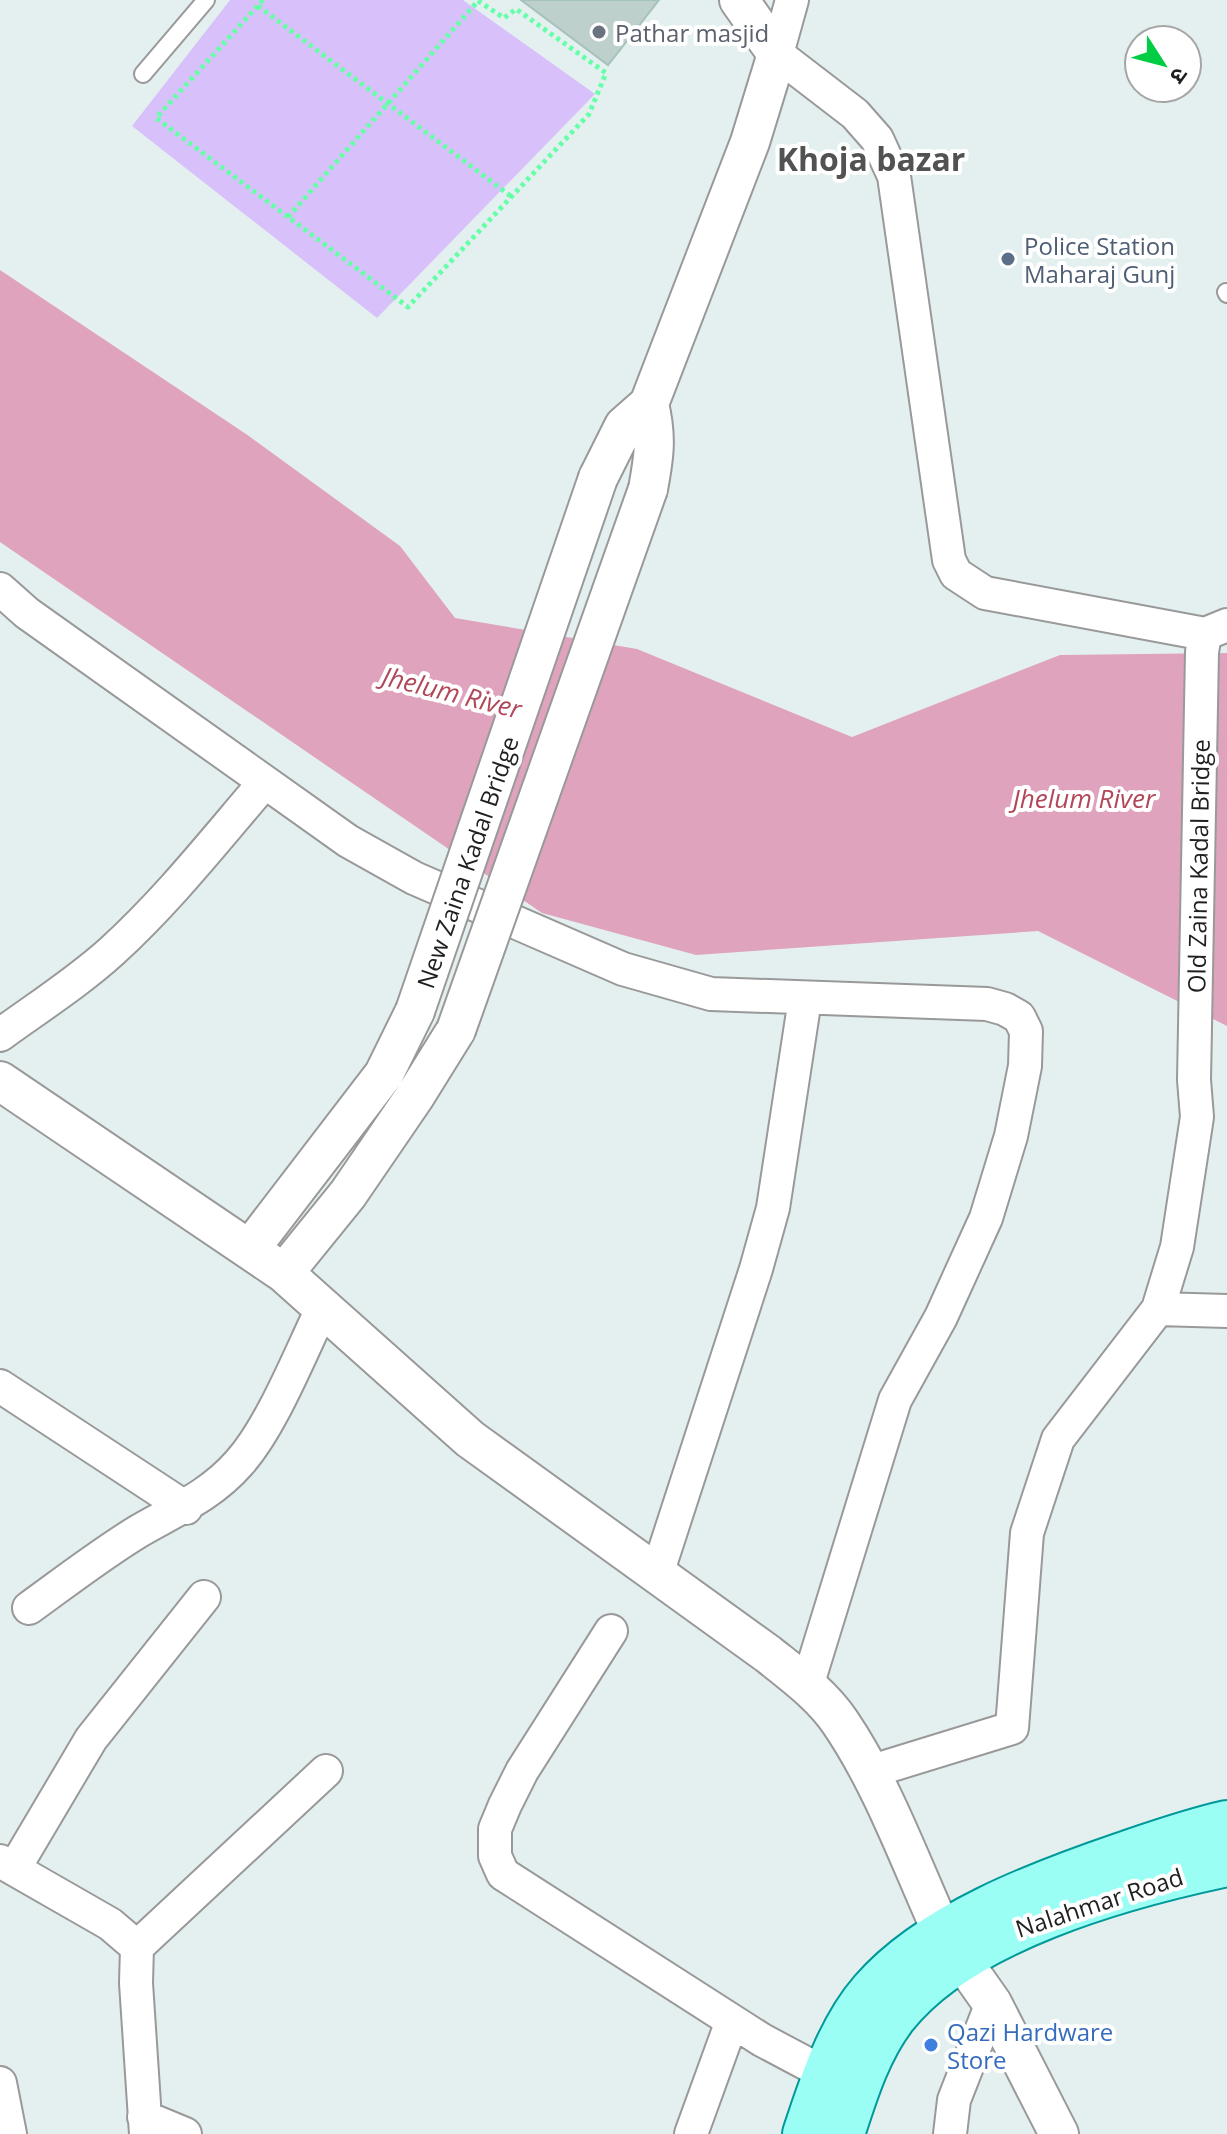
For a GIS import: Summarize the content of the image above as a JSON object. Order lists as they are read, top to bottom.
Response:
{
  "streets": {
    "main road": ["Nalahmar Road"],
    "street": ["New Zaina Kadal Bridge", "Old Zaina Kadal Bridge"]
  },
  "districts": ["Khoja bazar"],
  "water": ["Jhelum River"],
  "places": ["Pathar masjid", "Police Station Maharaj Gunj", "Qazi Hardware Store"],
  "north": "bottom right"
}
